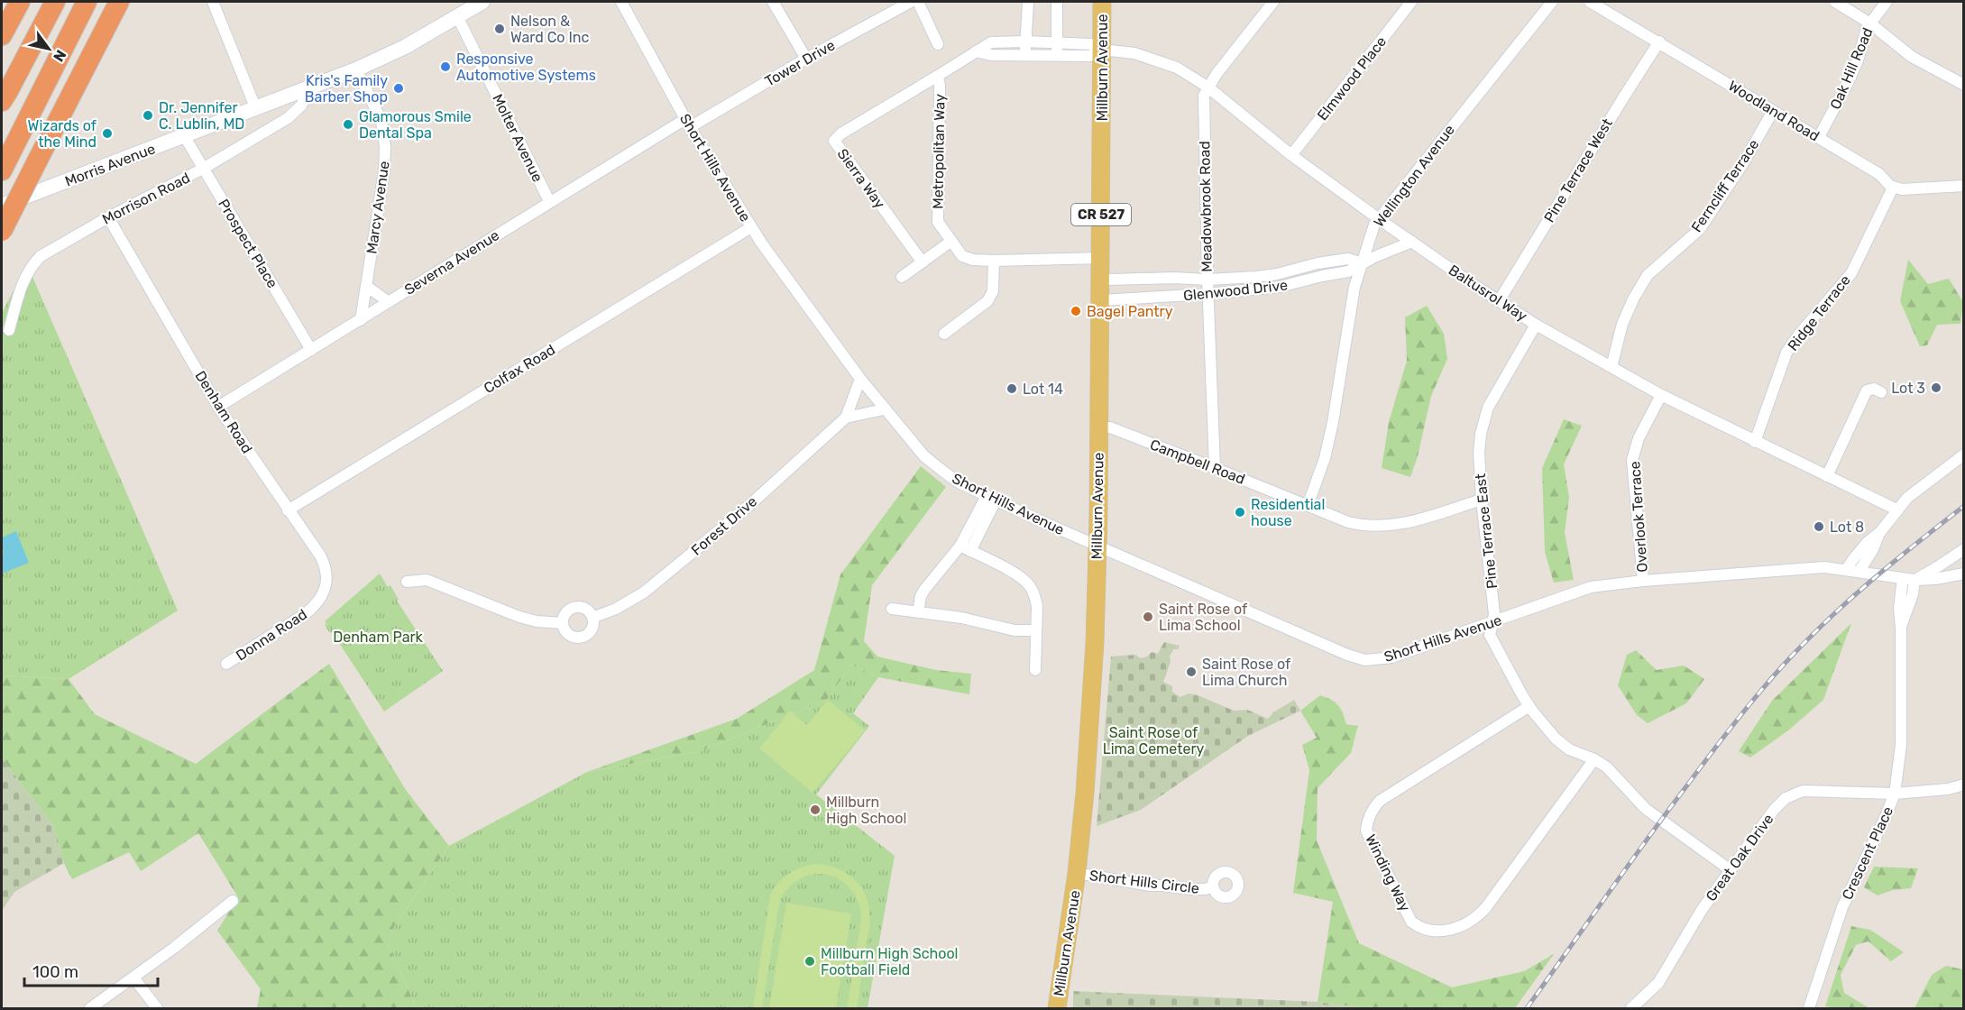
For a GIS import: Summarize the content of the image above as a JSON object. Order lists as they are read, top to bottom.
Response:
{
  "streets": {
    "main road": ["Millburn Avenue", "Morris Avenue", "CR 527"],
    "street": [
      "Tower Drive",
      "Oak Hill Road",
      "Elmwood Place",
      "Woodland Road",
      "Molter Avenue",
      "Metropolitan Way",
      "Short Hills Avenue",
      "Pine Terrace West",
      "Wellington Avenue",
      "Sierra Way",
      "Ferncliff Terrace",
      "Morrison Road",
      "Meadowbrook Road",
      "Marcy Avenue",
      "Prospect Place",
      "Severna Avenue",
      "Glenwood Drive",
      "Baltusrol Way",
      "Ridge Terrace",
      "Colfax Road",
      "Denham Road",
      "Campbell Road",
      "Overlook Terrace",
      "Forest Drive",
      "Pine Terrace East",
      "Donna Road",
      "Crescent Place",
      "Great Oak Drive",
      "Winding Way",
      "Short Hills Circle"
    ]
  },
  "crossings": [
    ["Tower Drive", "Short Hills Avenue"],
    ["Tower Drive", "Severna Avenue"],
    ["Millburn Avenue", "Metropolitan Way"],
    ["Millburn Avenue", "Short Hills Avenue"],
    ["Millburn Avenue", "Glenwood Drive"],
    ["Millburn Avenue", "Baltusrol Way"],
    ["Millburn Avenue", "Campbell Road"],
    ["Millburn Avenue", "Short Hills Circle"],
    ["Oak Hill Road", "Woodland Road"],
    ["Elmwood Place", "Baltusrol Way"],
    ["Woodland Road", "Pine Terrace West"],
    ["Woodland Road", "Ferncliff Terrace"],
    ["Woodland Road", "Ridge Terrace"],
    ["Molter Avenue", "Morris Avenue"],
    ["Molter Avenue", "Severna Avenue"],
    ["Metropolitan Way", "Sierra Way"],
    ["Metropolitan Way", "Baltusrol Way"],
    ["Morris Avenue", "Morrison Road"],
    ["Morris Avenue", "Marcy Avenue"],
    ["Morris Avenue", "Prospect Place"],
    ["Short Hills Avenue", "Severna Avenue"],
    ["Short Hills Avenue", "Colfax Road"],
    ["Short Hills Avenue", "Overlook Terrace"],
    ["Short Hills Avenue", "Forest Drive"],
    ["Short Hills Avenue", "Pine Terrace East"],
    ["Short Hills Avenue", "Crescent Place"],
    ["Pine Terrace West", "Baltusrol Way"],
    ["Wellington Avenue", "Glenwood Drive"],
    ["Wellington Avenue", "Baltusrol Way"],
    ["Wellington Avenue", "Campbell Road"],
    ["Ferncliff Terrace", "Baltusrol Way"],
    ["Morrison Road", "Prospect Place"],
    ["Morrison Road", "Denham Road"],
    ["Meadowbrook Road", "Glenwood Drive"],
    ["Meadowbrook Road", "Baltusrol Way"],
    ["Meadowbrook Road", "Campbell Road"],
    ["Marcy Avenue", "Severna Avenue"],
    ["Prospect Place", "Severna Avenue"],
    ["Severna Avenue", "Denham Road"],
    ["Baltusrol Way", "Ridge Terrace"],
    ["Baltusrol Way", "Overlook Terrace"],
    ["Baltusrol Way", "Pine Terrace East"],
    ["Colfax Road", "Denham Road"],
    ["Denham Road", "Donna Road"],
    ["Campbell Road", "Pine Terrace East"],
    ["Pine Terrace East", "Great Oak Drive"],
    ["Pine Terrace East", "Winding Way"],
    ["Crescent Place", "Great Oak Drive"]
  ],
  "parks": ["Denham Park", "Saint Rose of Lima Cemetery"],
  "places": [
    "Nelson & Ward Co Inc",
    "Responsive Automotive Systems",
    "Kris's Family Barber Shop",
    "Dr. Jennifer C. Lublin, MD",
    "Glamorous Smile Dental Spa",
    "Wizards of the Mind",
    "Bagel Pantry",
    "Lot 3",
    "Lot 14",
    "Residential house",
    "Lot 8",
    "Saint Rose of Lima School",
    "Saint Rose of Lima Church",
    "Millburn High School",
    "Millburn High School Football Field"
  ],
  "scale_bar": "100 m",
  "north": "bottom right"
}
